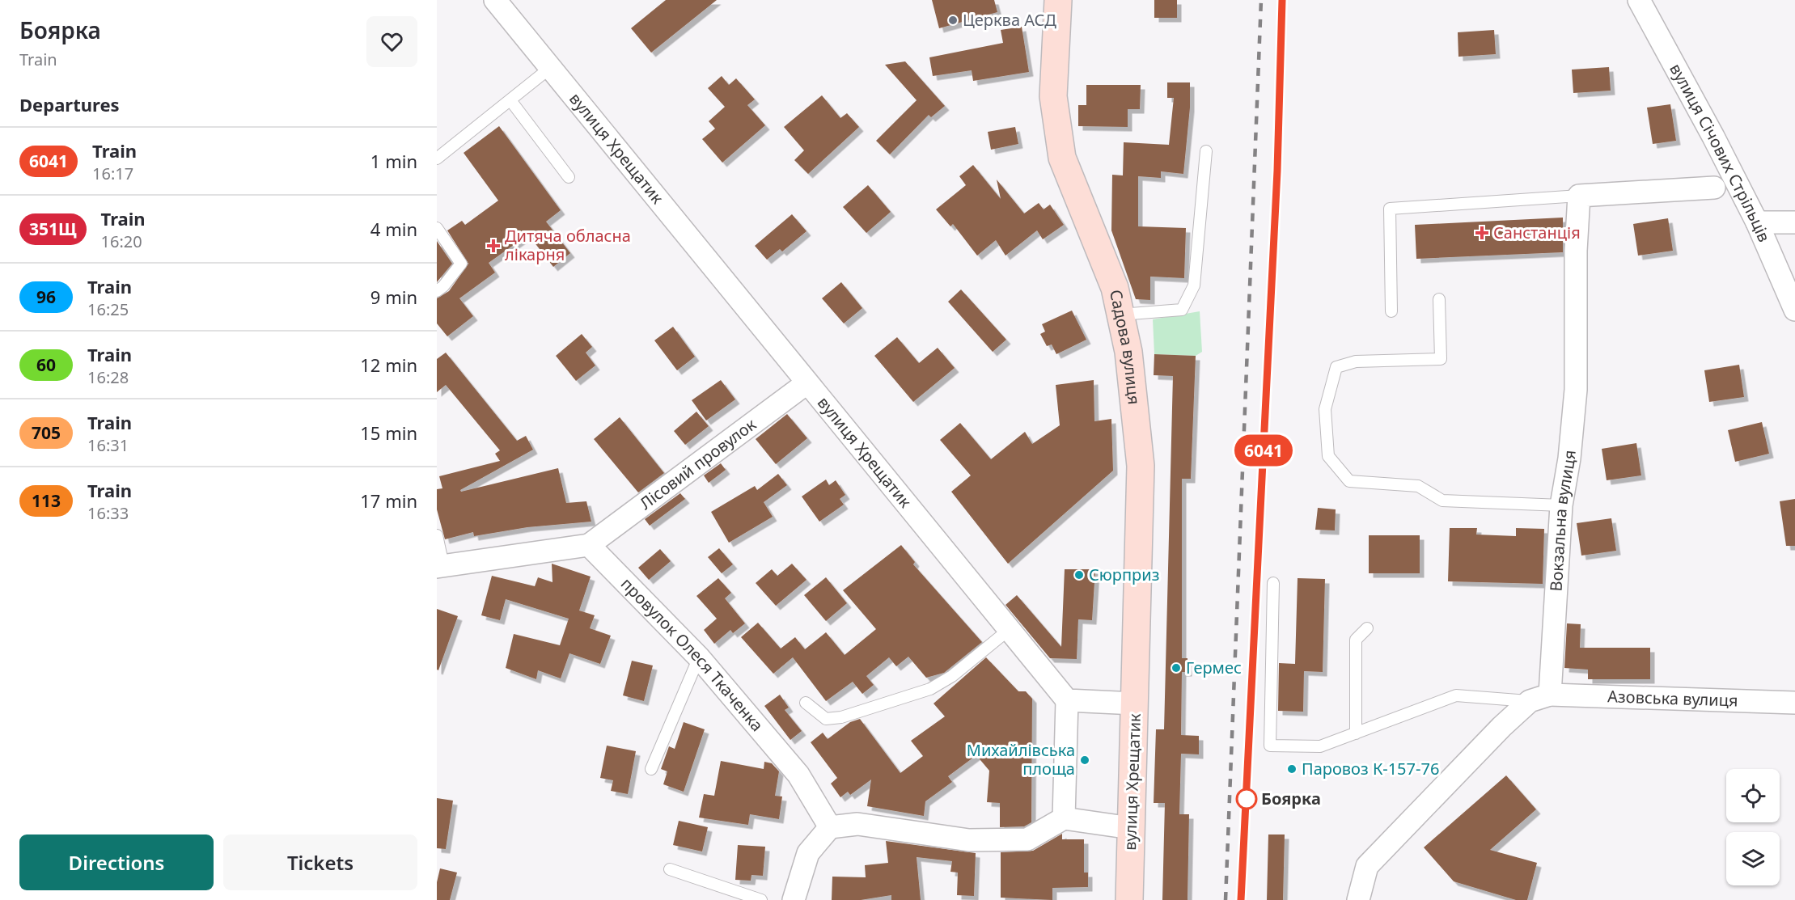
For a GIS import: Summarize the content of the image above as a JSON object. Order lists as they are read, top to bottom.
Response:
{
  "streets": {
    "street": [
      "вулиця Хрещатик",
      "вулиця Січових Стрільців",
      "Садова вулиця",
      "Лісовий провулок",
      "Вокзальна вулиця",
      "провулок Олеся Ткаченка",
      "Азовська вулиця"
    ]
  },
  "crossings": [
    ["вулиця Хрещатик", "Садова вулиця"],
    ["вулиця Хрещатик", "Лісовий провулок"],
    ["Лісовий провулок", "провулок Олеся Ткаченка"],
    ["Вокзальна вулиця", "Азовська вулиця"]
  ],
  "places": {
    "other": [
      "Церква АСД",
      "Сюрприз",
      "Гермес",
      "Михайлівська площа",
      "Паровоз К-157-76",
      "Боярка"
    ],
    "health": ["Санстанція", "Дитяча обласна лікарня"]
  },
  "page": {
    "heading": [
      ["Боярка", "Train"],
      "Departures"
    ],
    "on_map": "6041",
    "list": [
      {
        "mark": "6041",
        "name": "Train",
        "note": "16:17",
        "value": "1 min"
      },
      {
        "mark": "351Щ",
        "name": "Train",
        "note": "16:20",
        "value": "4 min"
      },
      {
        "mark": "96",
        "name": "Train",
        "note": "16:25",
        "value": "9 min"
      },
      {
        "mark": "60",
        "name": "Train",
        "note": "16:28",
        "value": "12 min"
      },
      {
        "mark": "705",
        "name": "Train",
        "note": "16:31",
        "value": "15 min"
      },
      {
        "mark": "113",
        "name": "Train",
        "note": "16:33",
        "value": "17 min"
      }
    ],
    "buttons": ["Directions", "Tickets"]
  }
}
